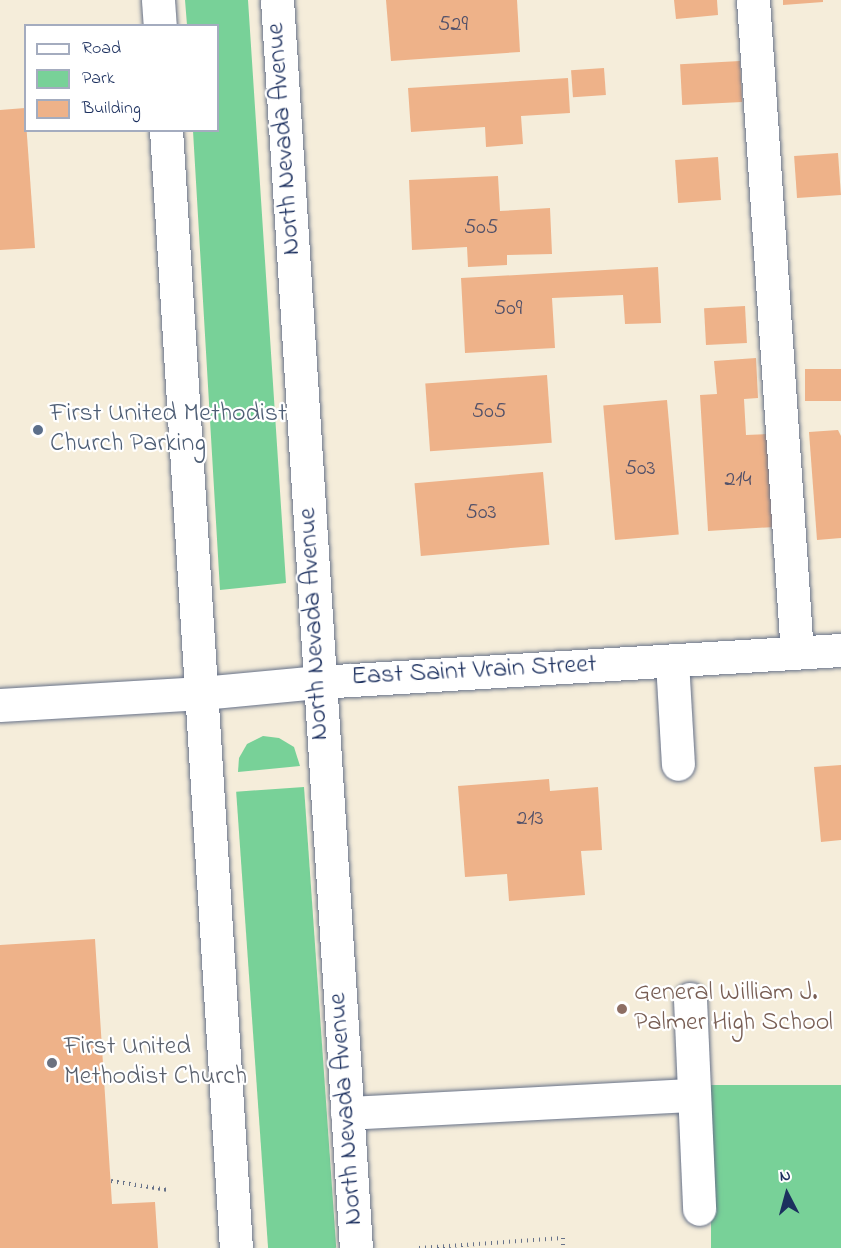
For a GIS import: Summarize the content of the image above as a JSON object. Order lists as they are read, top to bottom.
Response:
{
  "streets": {
    "main road": ["North Nevada Avenue", "East Saint Vrain Street"]
  },
  "crossings": [
    ["North Nevada Avenue", "East Saint Vrain Street"]
  ],
  "places": ["First United Methodist Church Parking", "General William J. Palmer High School", "First United Methodist Church"],
  "house_numbers": [
    "529",
    "505",
    "509",
    "505",
    "503",
    "214",
    "503",
    "213"
  ],
  "legend": ["Road", "Park", "Building"],
  "north": "top"
}
